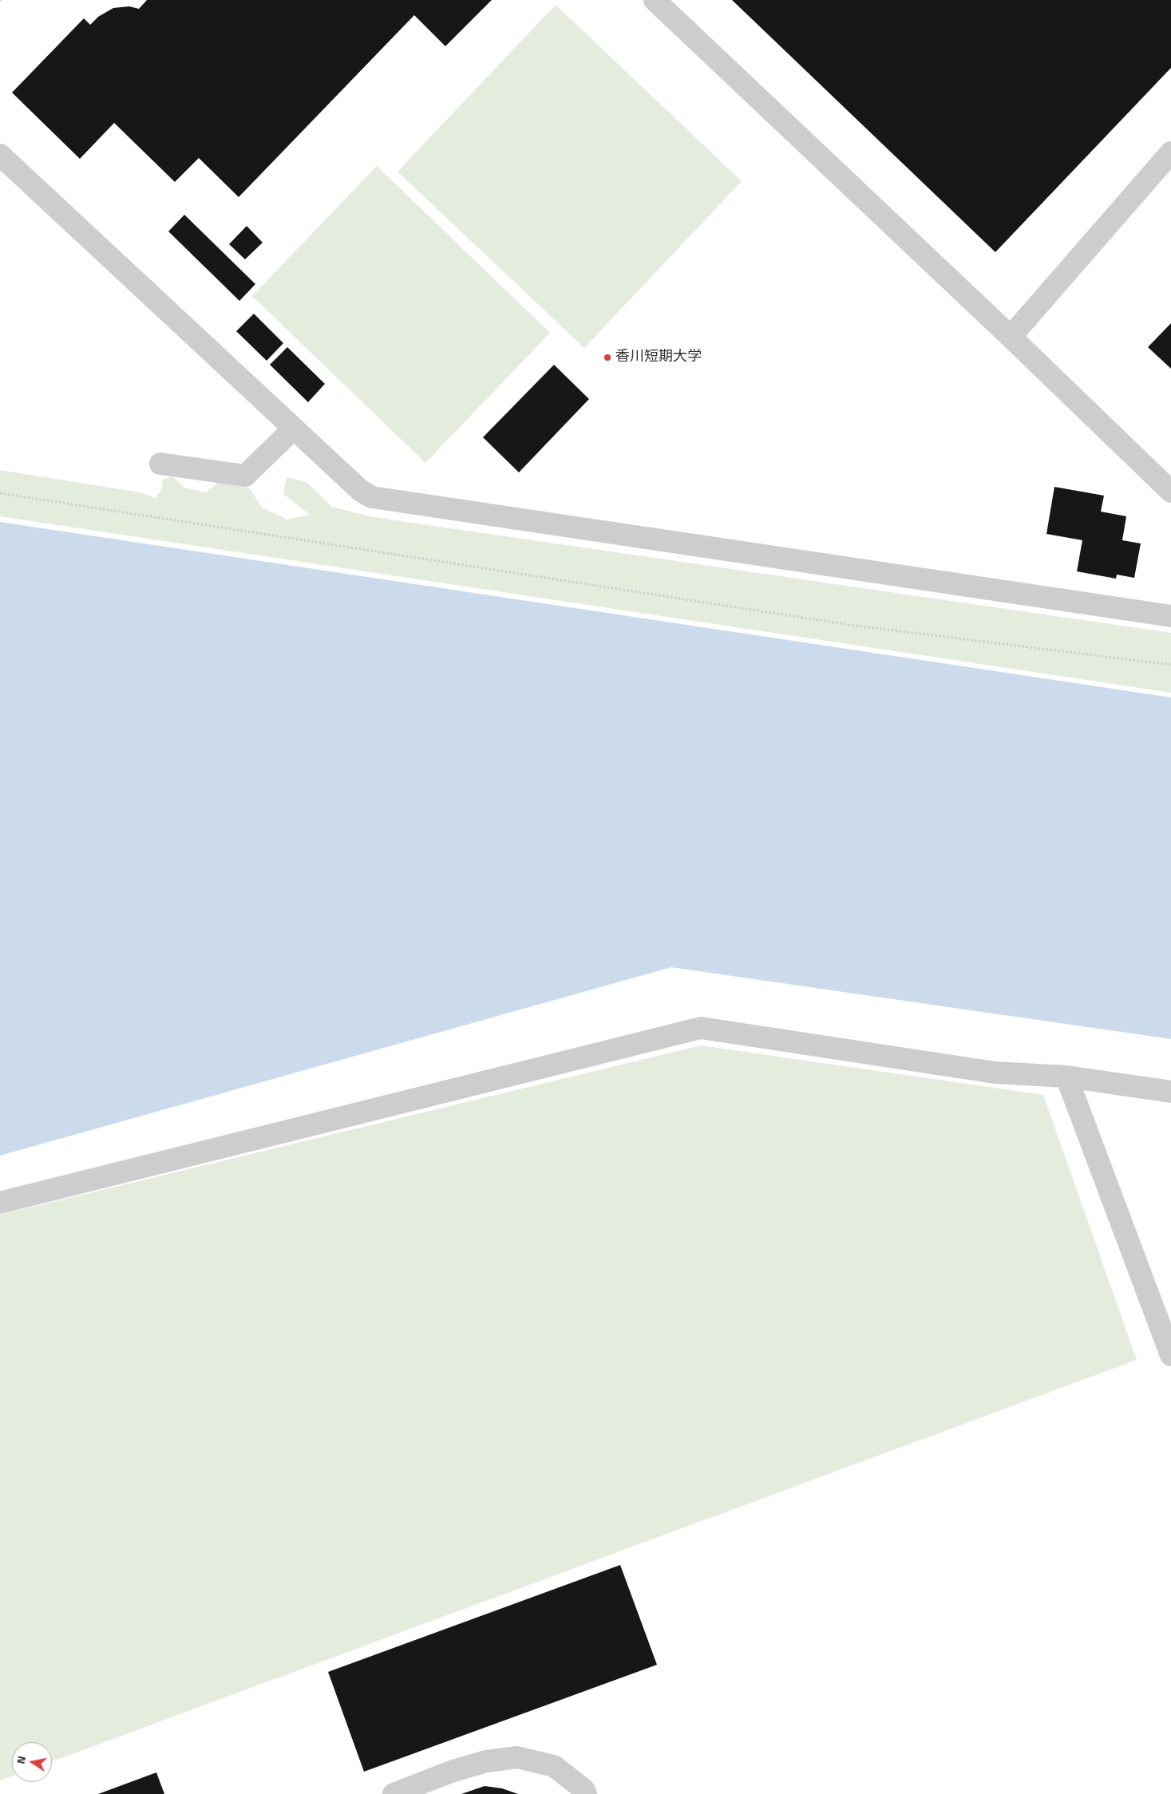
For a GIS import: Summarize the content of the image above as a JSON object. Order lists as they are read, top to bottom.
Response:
{
  "places": ["香川短期大学"],
  "north": "left"
}
